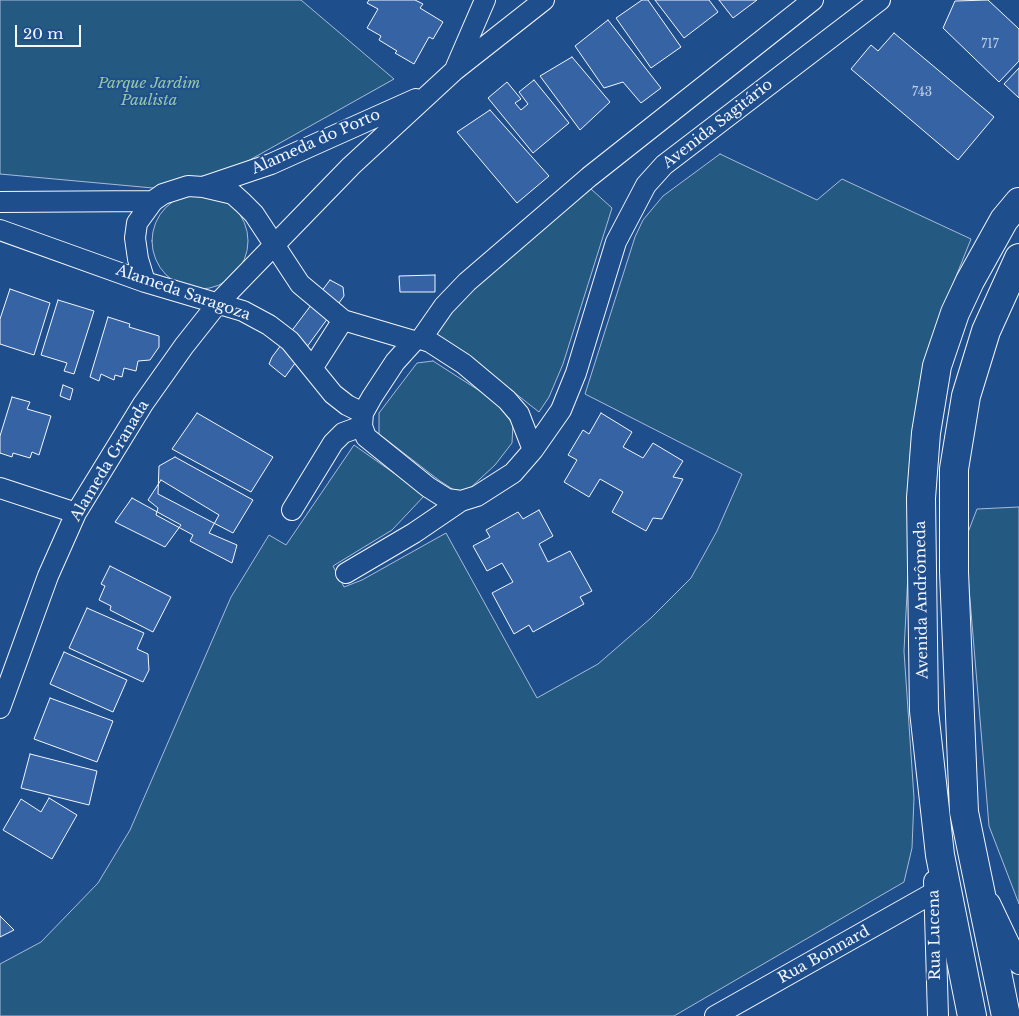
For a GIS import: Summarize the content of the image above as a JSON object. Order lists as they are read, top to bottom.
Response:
{
  "streets": {
    "main road": ["Avenida Andrômeda"],
    "street": [
      "Avenida Sagitário",
      "Alameda do Porto",
      "Alameda Saragoza",
      "Alameda Granada",
      "Rua Lucena",
      "Rua Bonnard"
    ]
  },
  "crossings": [
    ["Avenida Sagitário", "Alameda Saragoza"],
    ["Alameda do Porto", "Alameda Saragoza"],
    ["Alameda do Porto", "Alameda Granada"],
    ["Alameda Saragoza", "Alameda Granada"],
    ["Avenida Andrômeda", "Rua Lucena"],
    ["Rua Lucena", "Rua Bonnard"]
  ],
  "parks": ["Parque Jardim Paulista"],
  "house_numbers": ["717", "743"],
  "scale_bar": "20 m"
}
